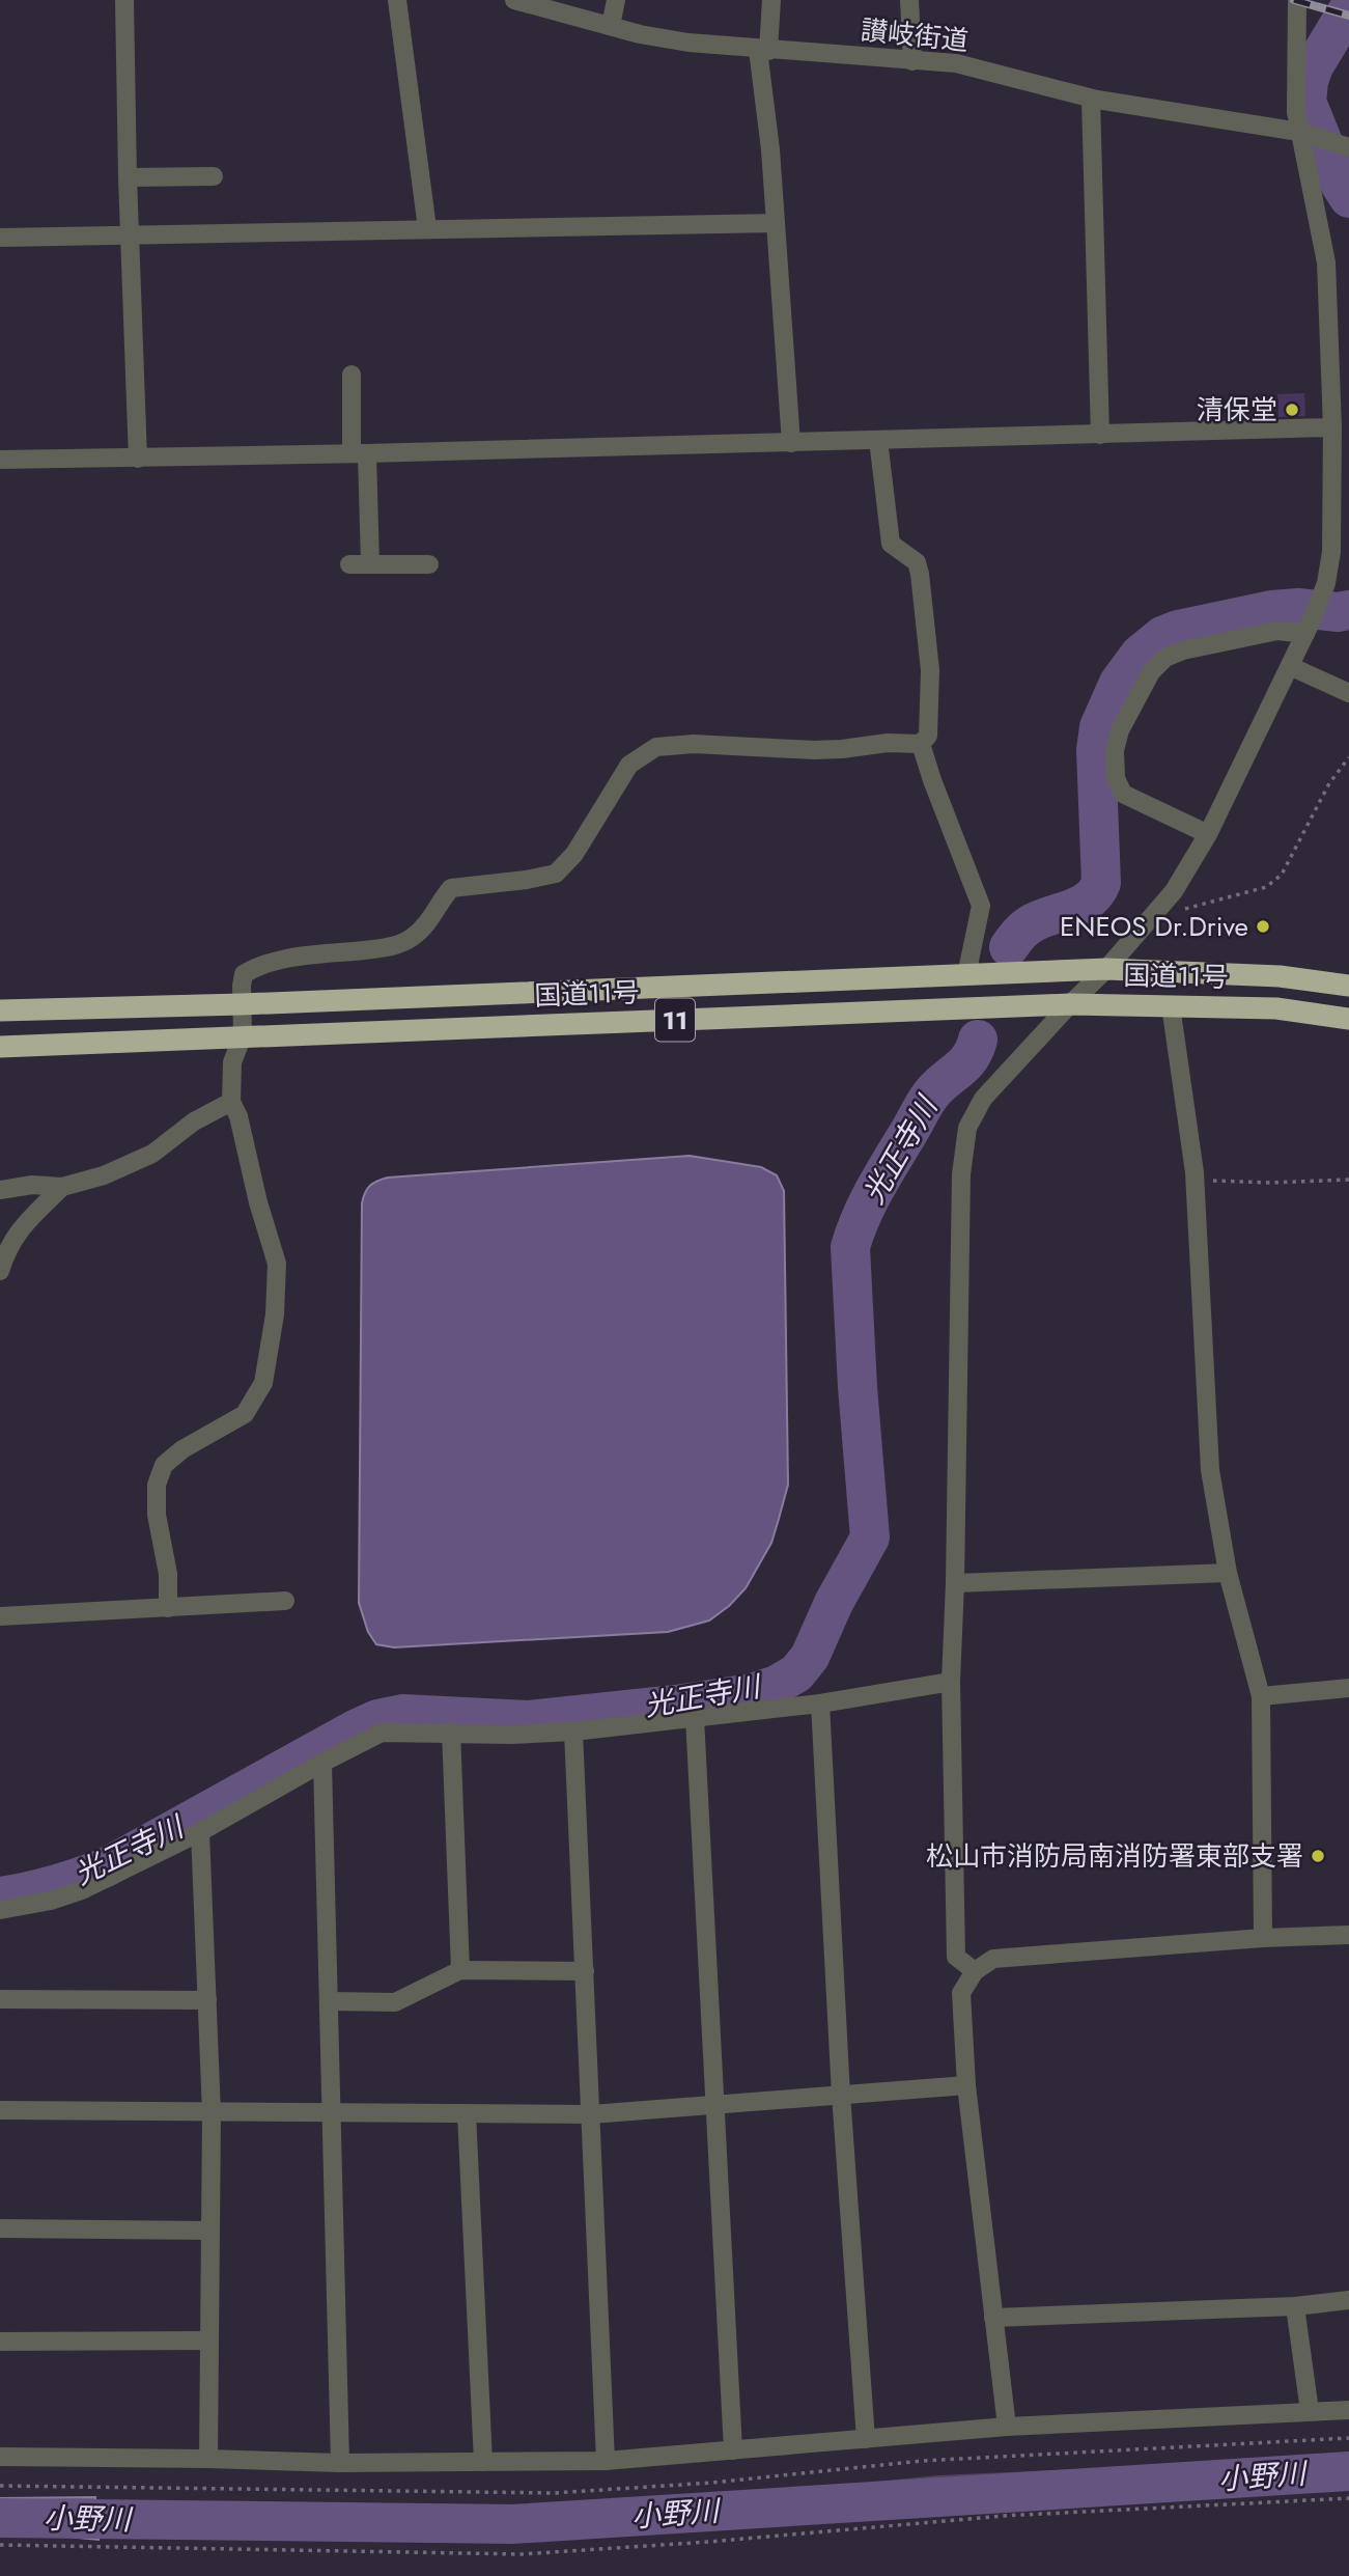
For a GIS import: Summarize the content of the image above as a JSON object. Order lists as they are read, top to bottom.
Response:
{
  "streets": {
    "highway": ["国道11号", "11"],
    "street": ["讃岐街道"]
  },
  "water": ["光正寺川", "小野川"],
  "places": ["清保堂", "ENEOS Dr.Drive", "松山市消防局南消防署東部支署"]
}
